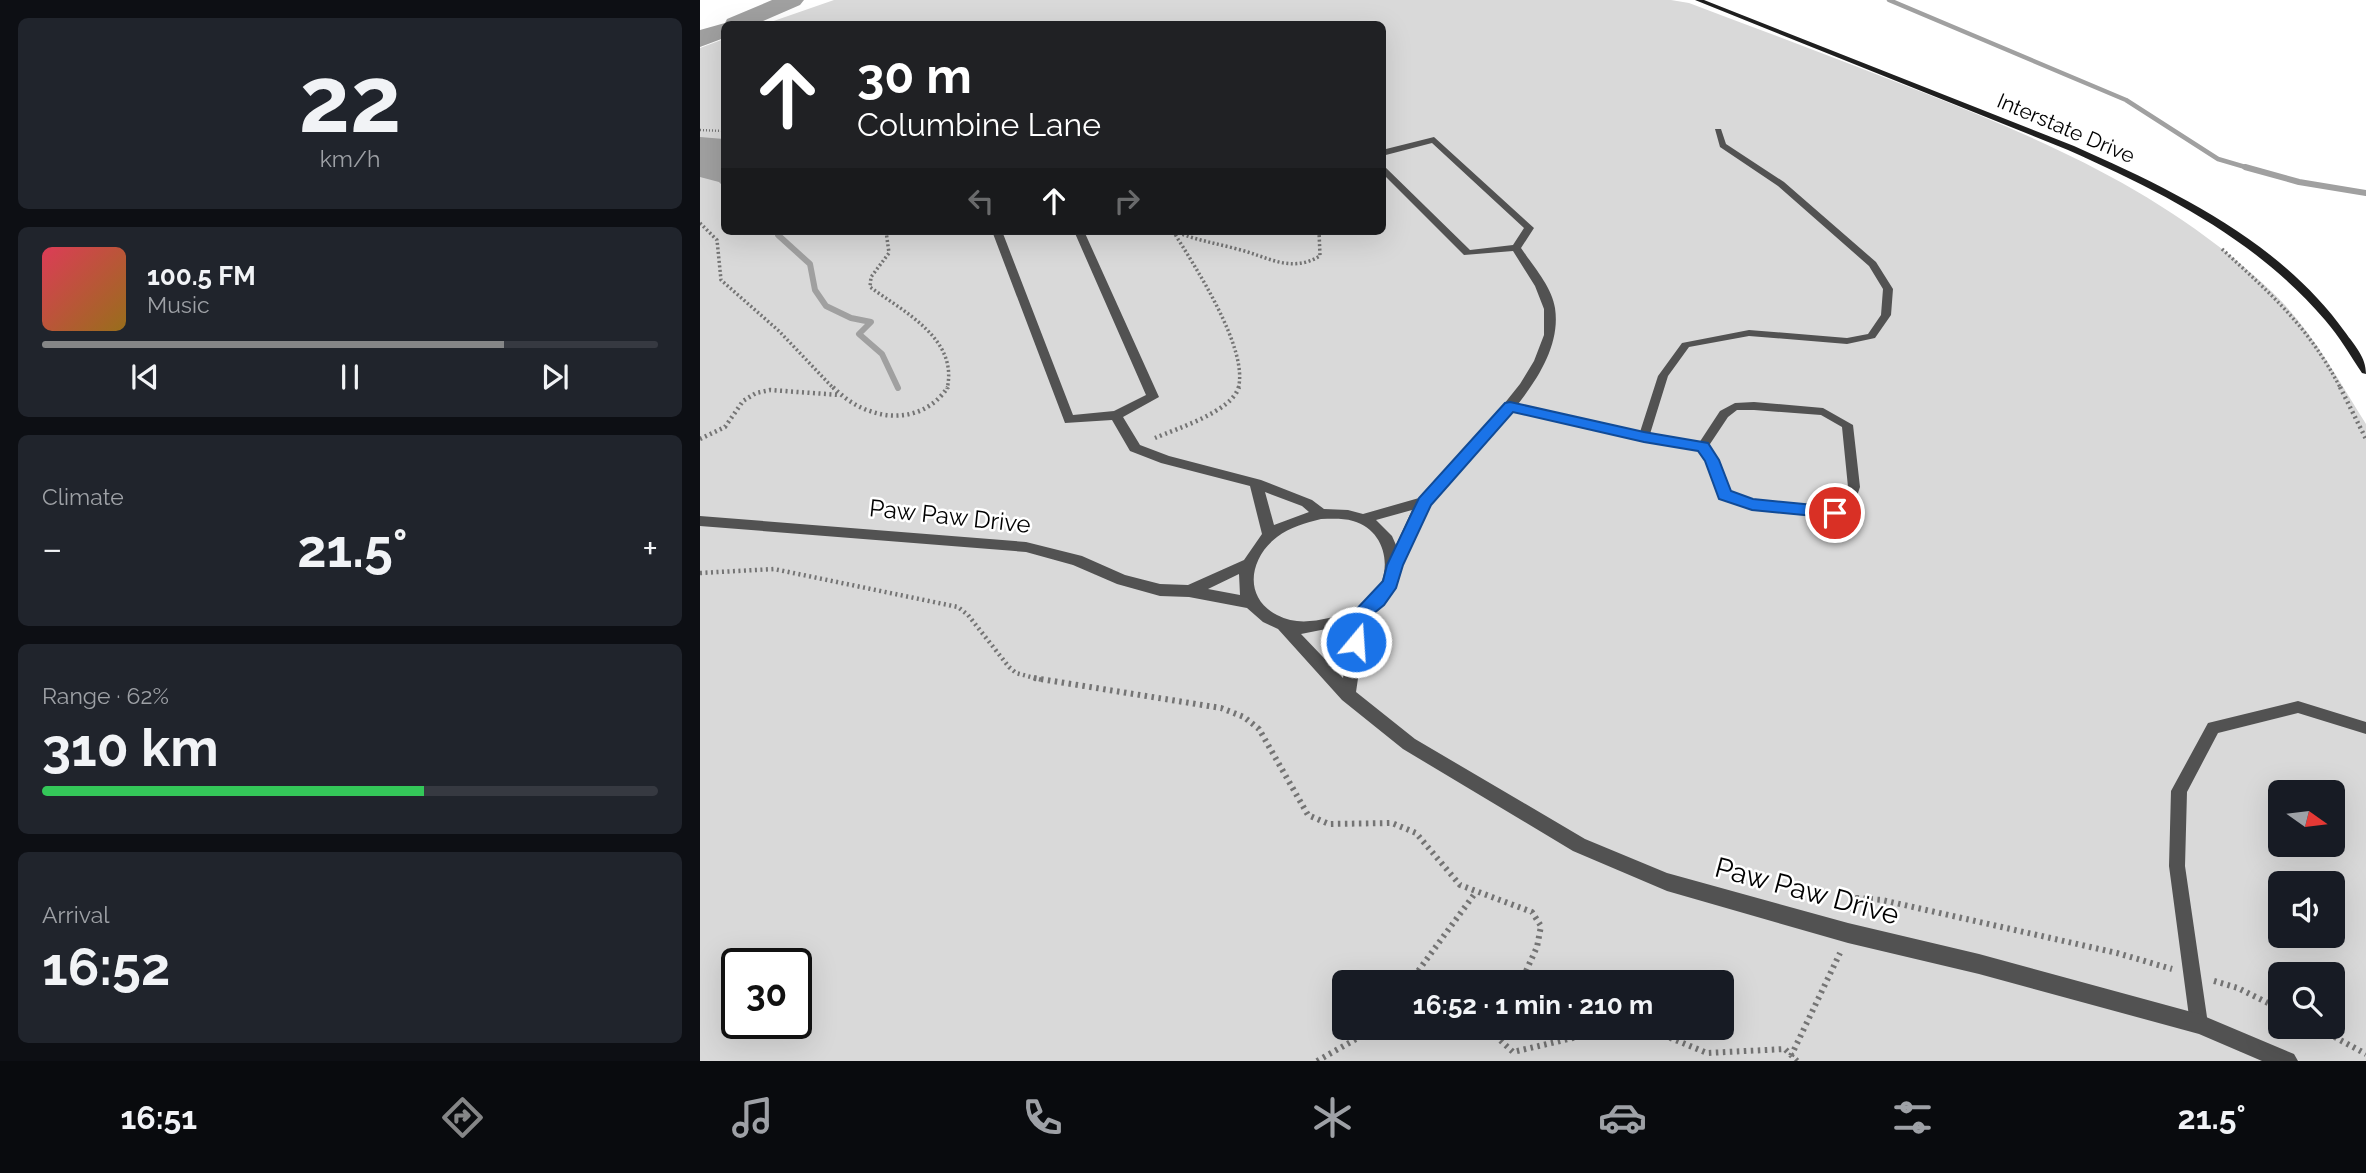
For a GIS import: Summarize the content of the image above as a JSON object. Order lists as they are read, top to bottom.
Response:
{
  "streets": {
    "main road": ["Interstate Drive"],
    "street": ["Paw Paw Drive"]
  },
  "north": "right",
  "page": {
    "tile": [
      ["22", "km/h"],
      "Climate",
      ["Range · 62%", "310 km"],
      ["Arrival", "16:52"]
    ],
    "turn": ["30 m", "Columbine Lane"],
    "song": ["100.5 FM", "Music"],
    "heat": ["−", "21.5°", "+"],
    "limit": "30",
    "trip": "16:52 · 1 min · 210 m",
    "tabs": ["16:51", "21.5°"]
  }
}
